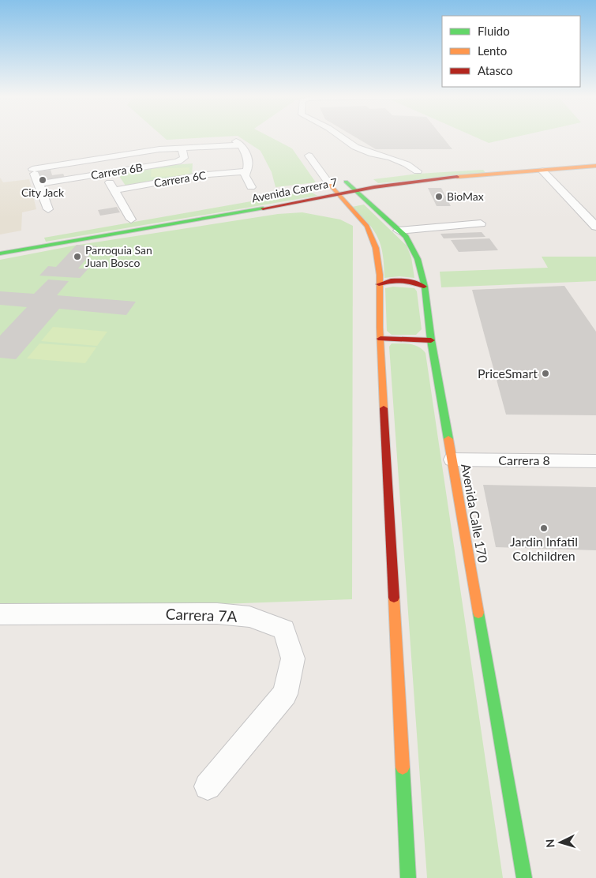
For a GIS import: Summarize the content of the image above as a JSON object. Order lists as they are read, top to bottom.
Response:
{
  "streets": {
    "main road": ["Avenida Carrera 7", "Avenida Calle 170"],
    "street": [
      "Carrera 6B",
      "Carrera 6C",
      "Carrera 8",
      "Carrera 7A"
    ]
  },
  "crossings": [
    ["Avenida Carrera 7", "Avenida Calle 170"],
    ["Carrera 8", "Avenida Calle 170"]
  ],
  "places": [
    "City Jack",
    "BioMax",
    "Parroquia San Juan Bosco",
    "PriceSmart",
    "Jardin Infatil Colchildren"
  ],
  "legend": ["Fluido", "Lento", "Atasco"],
  "north": "left"
}
